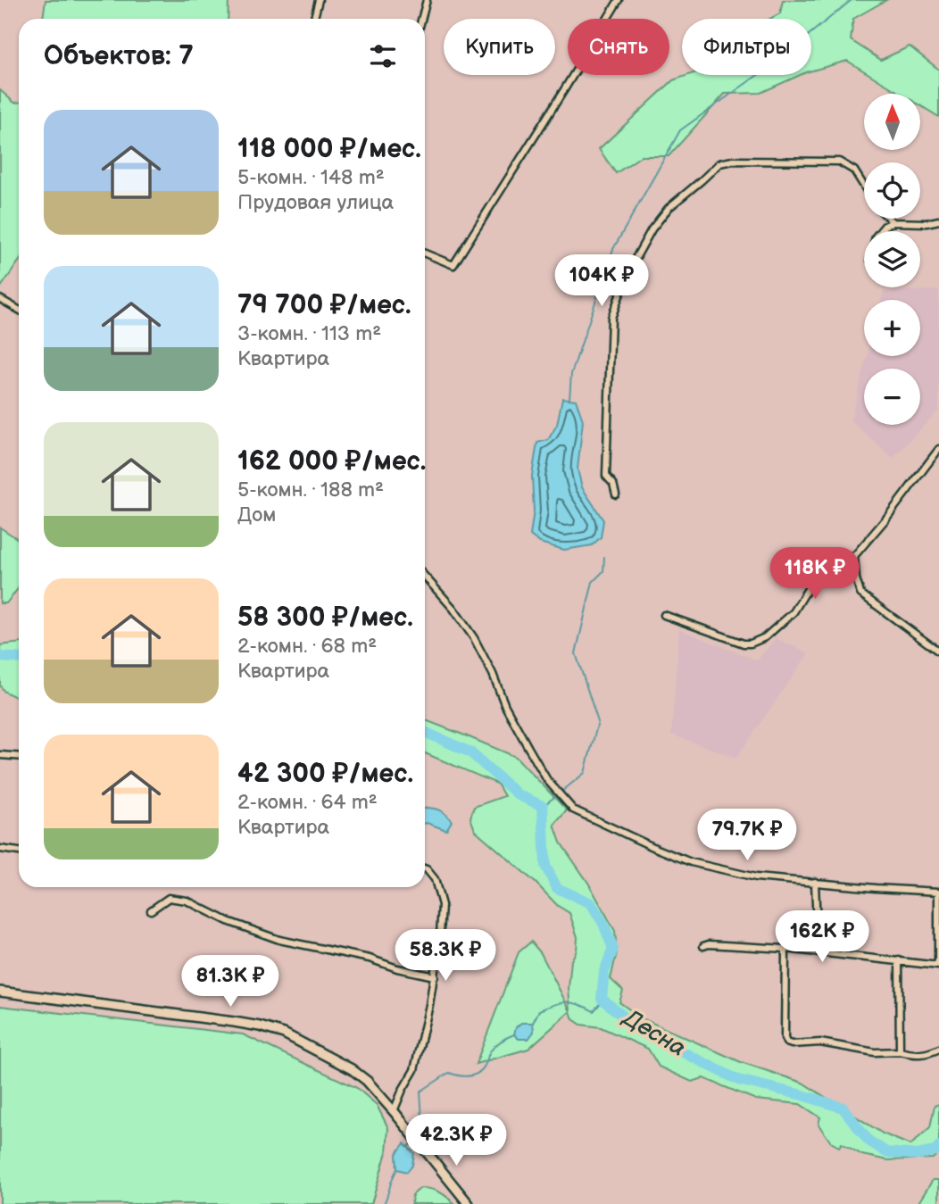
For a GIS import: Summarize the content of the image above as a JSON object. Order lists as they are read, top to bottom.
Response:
{
  "water": ["Десна"],
  "north": "top",
  "page": {
    "chip": ["Купить", "Снять", "Фильтры"],
    "heading": "Объектов: 7",
    "map_buttons": ["+", "−"],
    "list": [
      {
        "name": "118 000 ₽/мес.",
        "note": "5-комн. · 148 m² · Прудовая улица"
      },
      {
        "name": "79 700 ₽/мес.",
        "note": "3-комн. · 113 m² · Квартира"
      },
      {
        "name": "162 000 ₽/мес.",
        "note": "5-комн. · 188 m² · Дом"
      },
      {
        "name": "58 300 ₽/мес.",
        "note": "2-комн. · 68 m² · Квартира"
      },
      {
        "name": "42 300 ₽/мес.",
        "note": "2-комн. · 64 m² · Квартира"
      }
    ],
    "price": [
      "104K ₽",
      "118K ₽",
      "79.7K ₽",
      "162K ₽",
      "58.3K ₽",
      "81.3K ₽",
      "42.3K ₽"
    ]
  }
}
